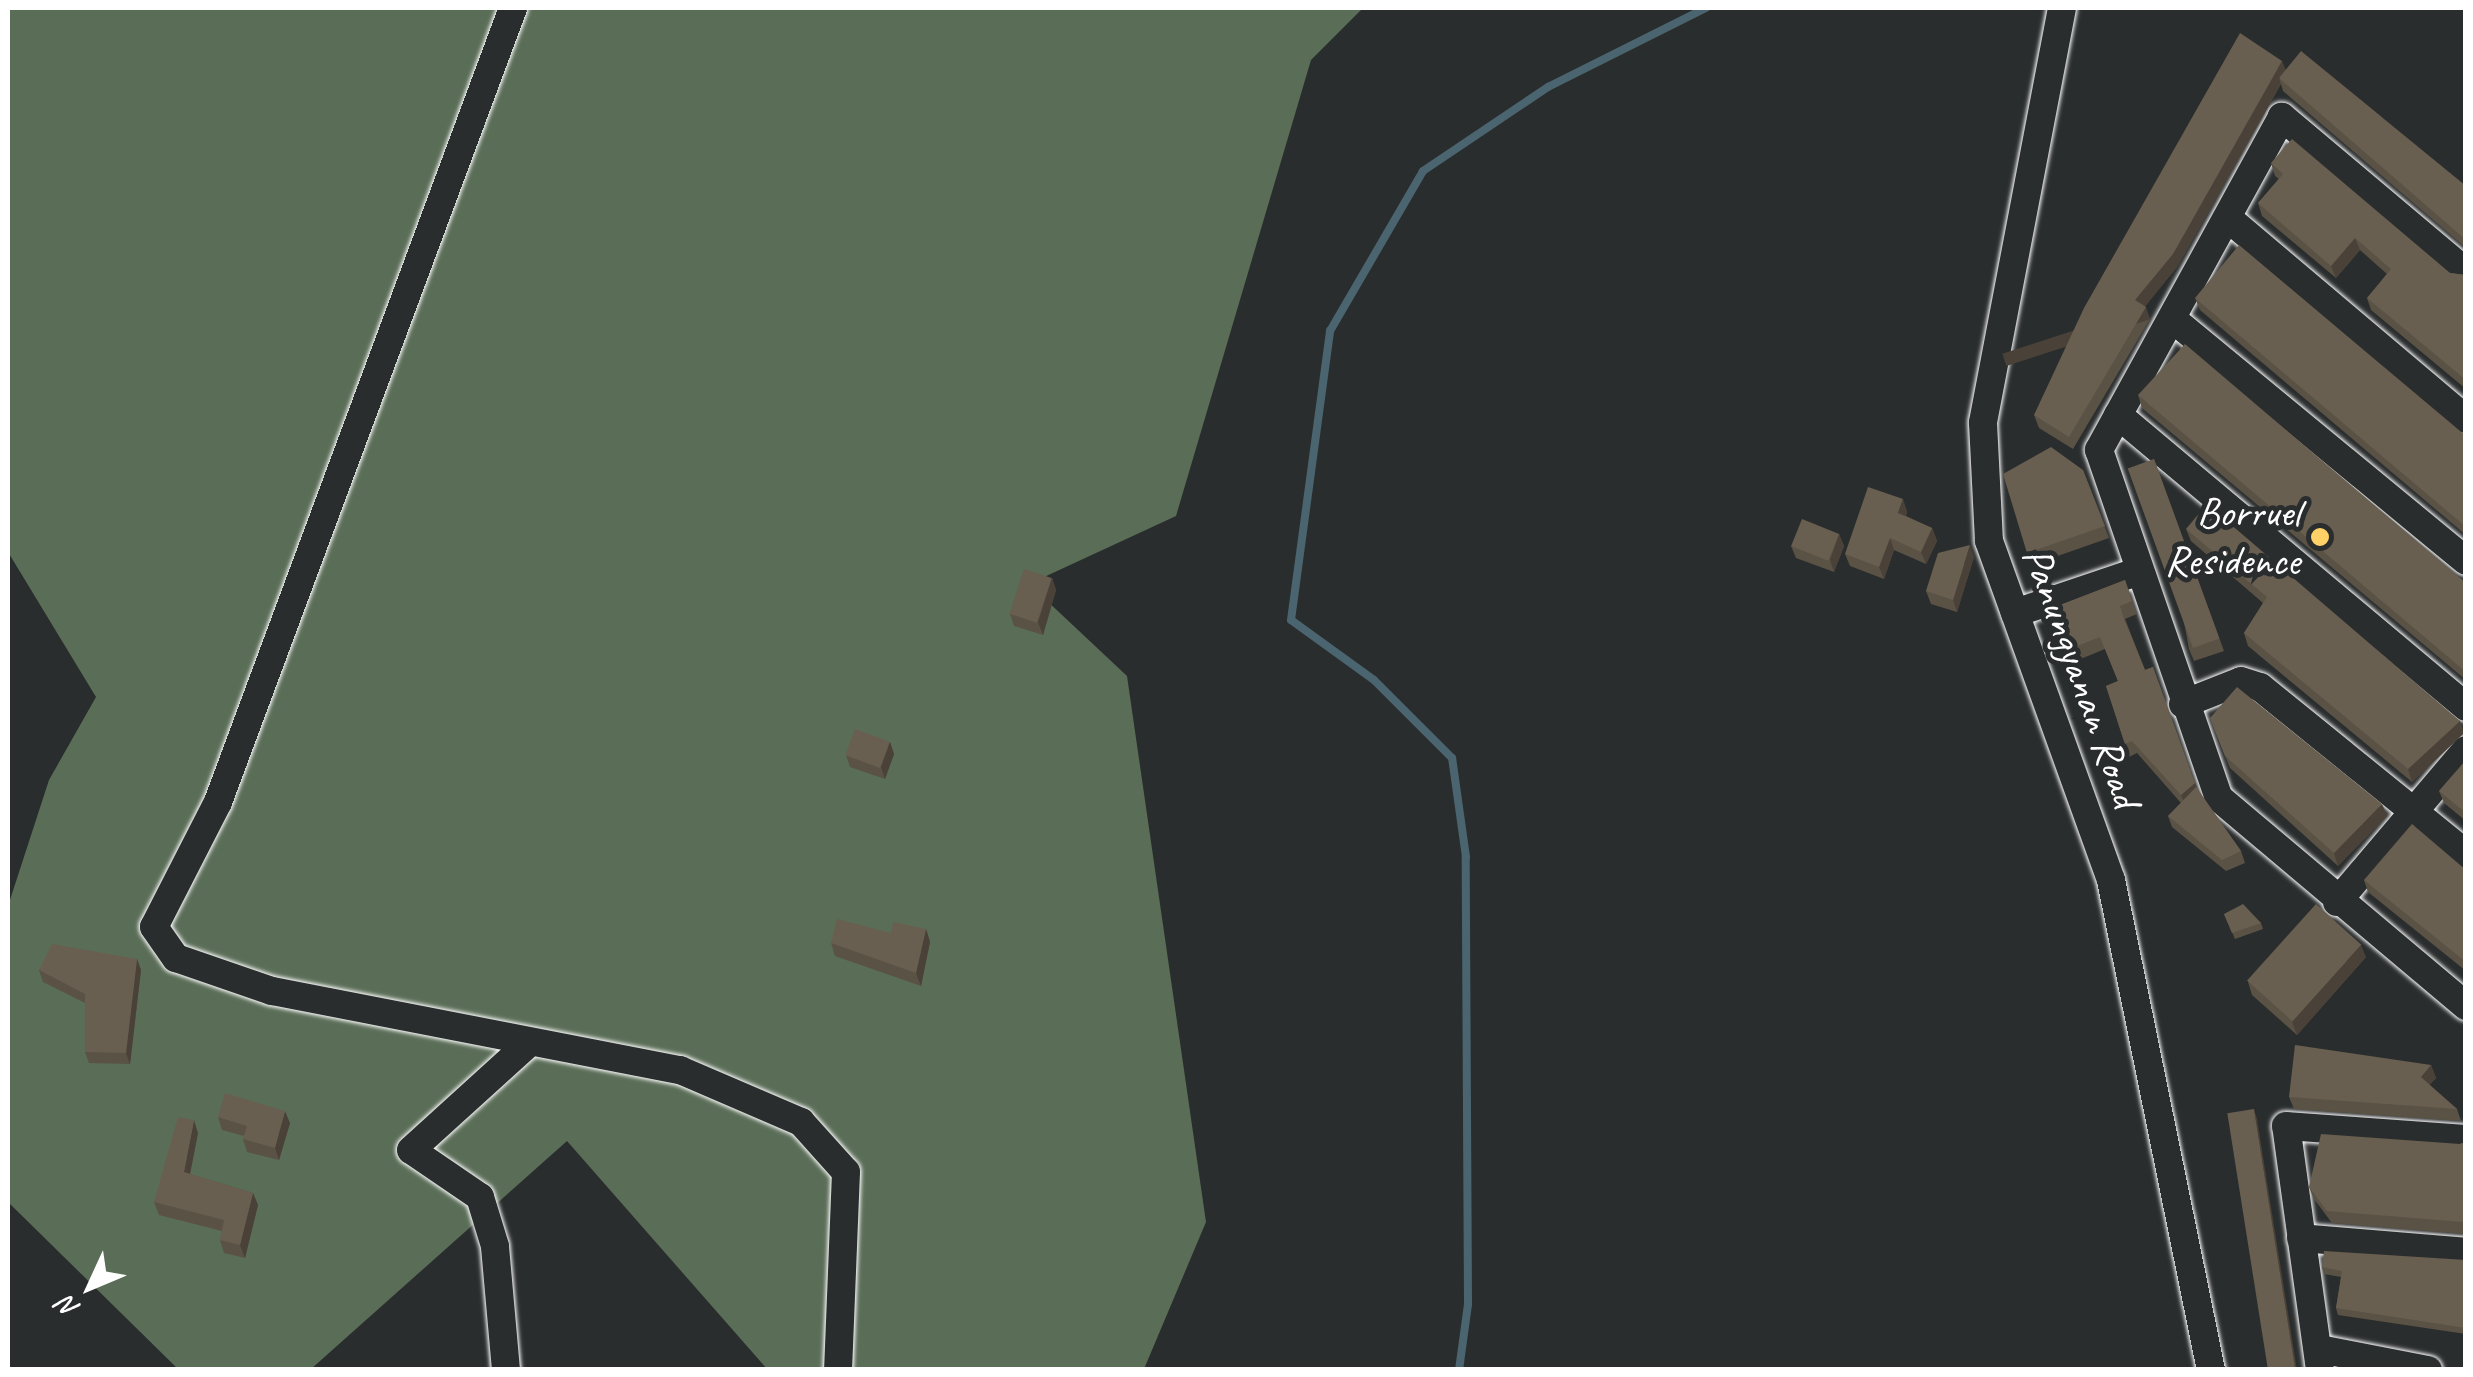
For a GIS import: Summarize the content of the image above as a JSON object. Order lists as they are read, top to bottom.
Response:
{
  "streets": {
    "street": ["Panungyanan Road"]
  },
  "places": ["Borruel Residence"],
  "north": "bottom left"
}
